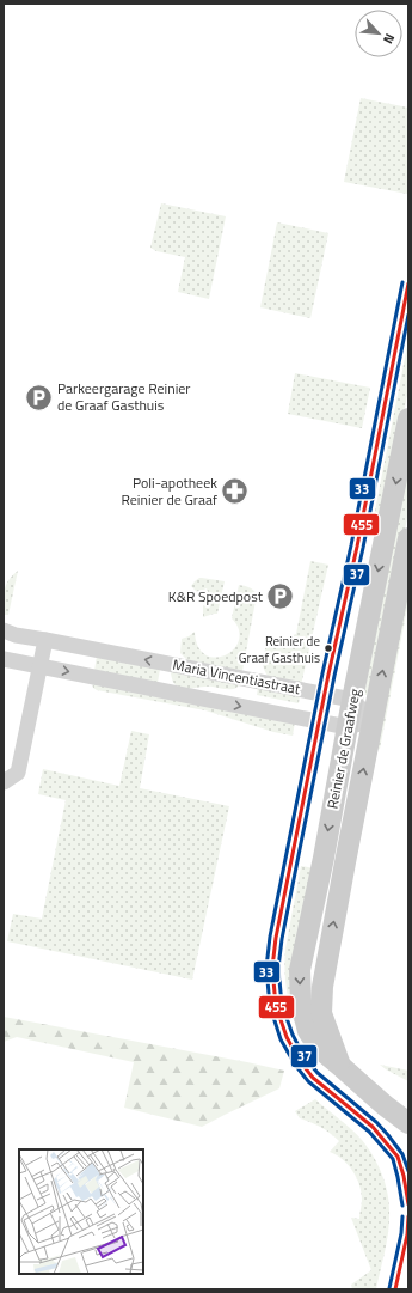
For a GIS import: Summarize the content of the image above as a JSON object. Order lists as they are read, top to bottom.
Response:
{
  "streets": {
    "main road": ["Reinier de Graafweg"],
    "street": ["Maria Vincentiastraat"]
  },
  "crossings": [
    ["Maria Vincentiastraat", "Reinier de Graafweg"]
  ],
  "places": {
    "parking": ["Parkeergarage Reinier de Graaf Gasthuis", "K&R Spoedpost"],
    "pharmacy": ["Poli-apotheek Reinier de Graaf"],
    "other": ["Reinier de Graaf Gasthuis"]
  },
  "lines": ["transit line 33", "transit line 455", "transit line 37"],
  "north": "bottom right"
}
